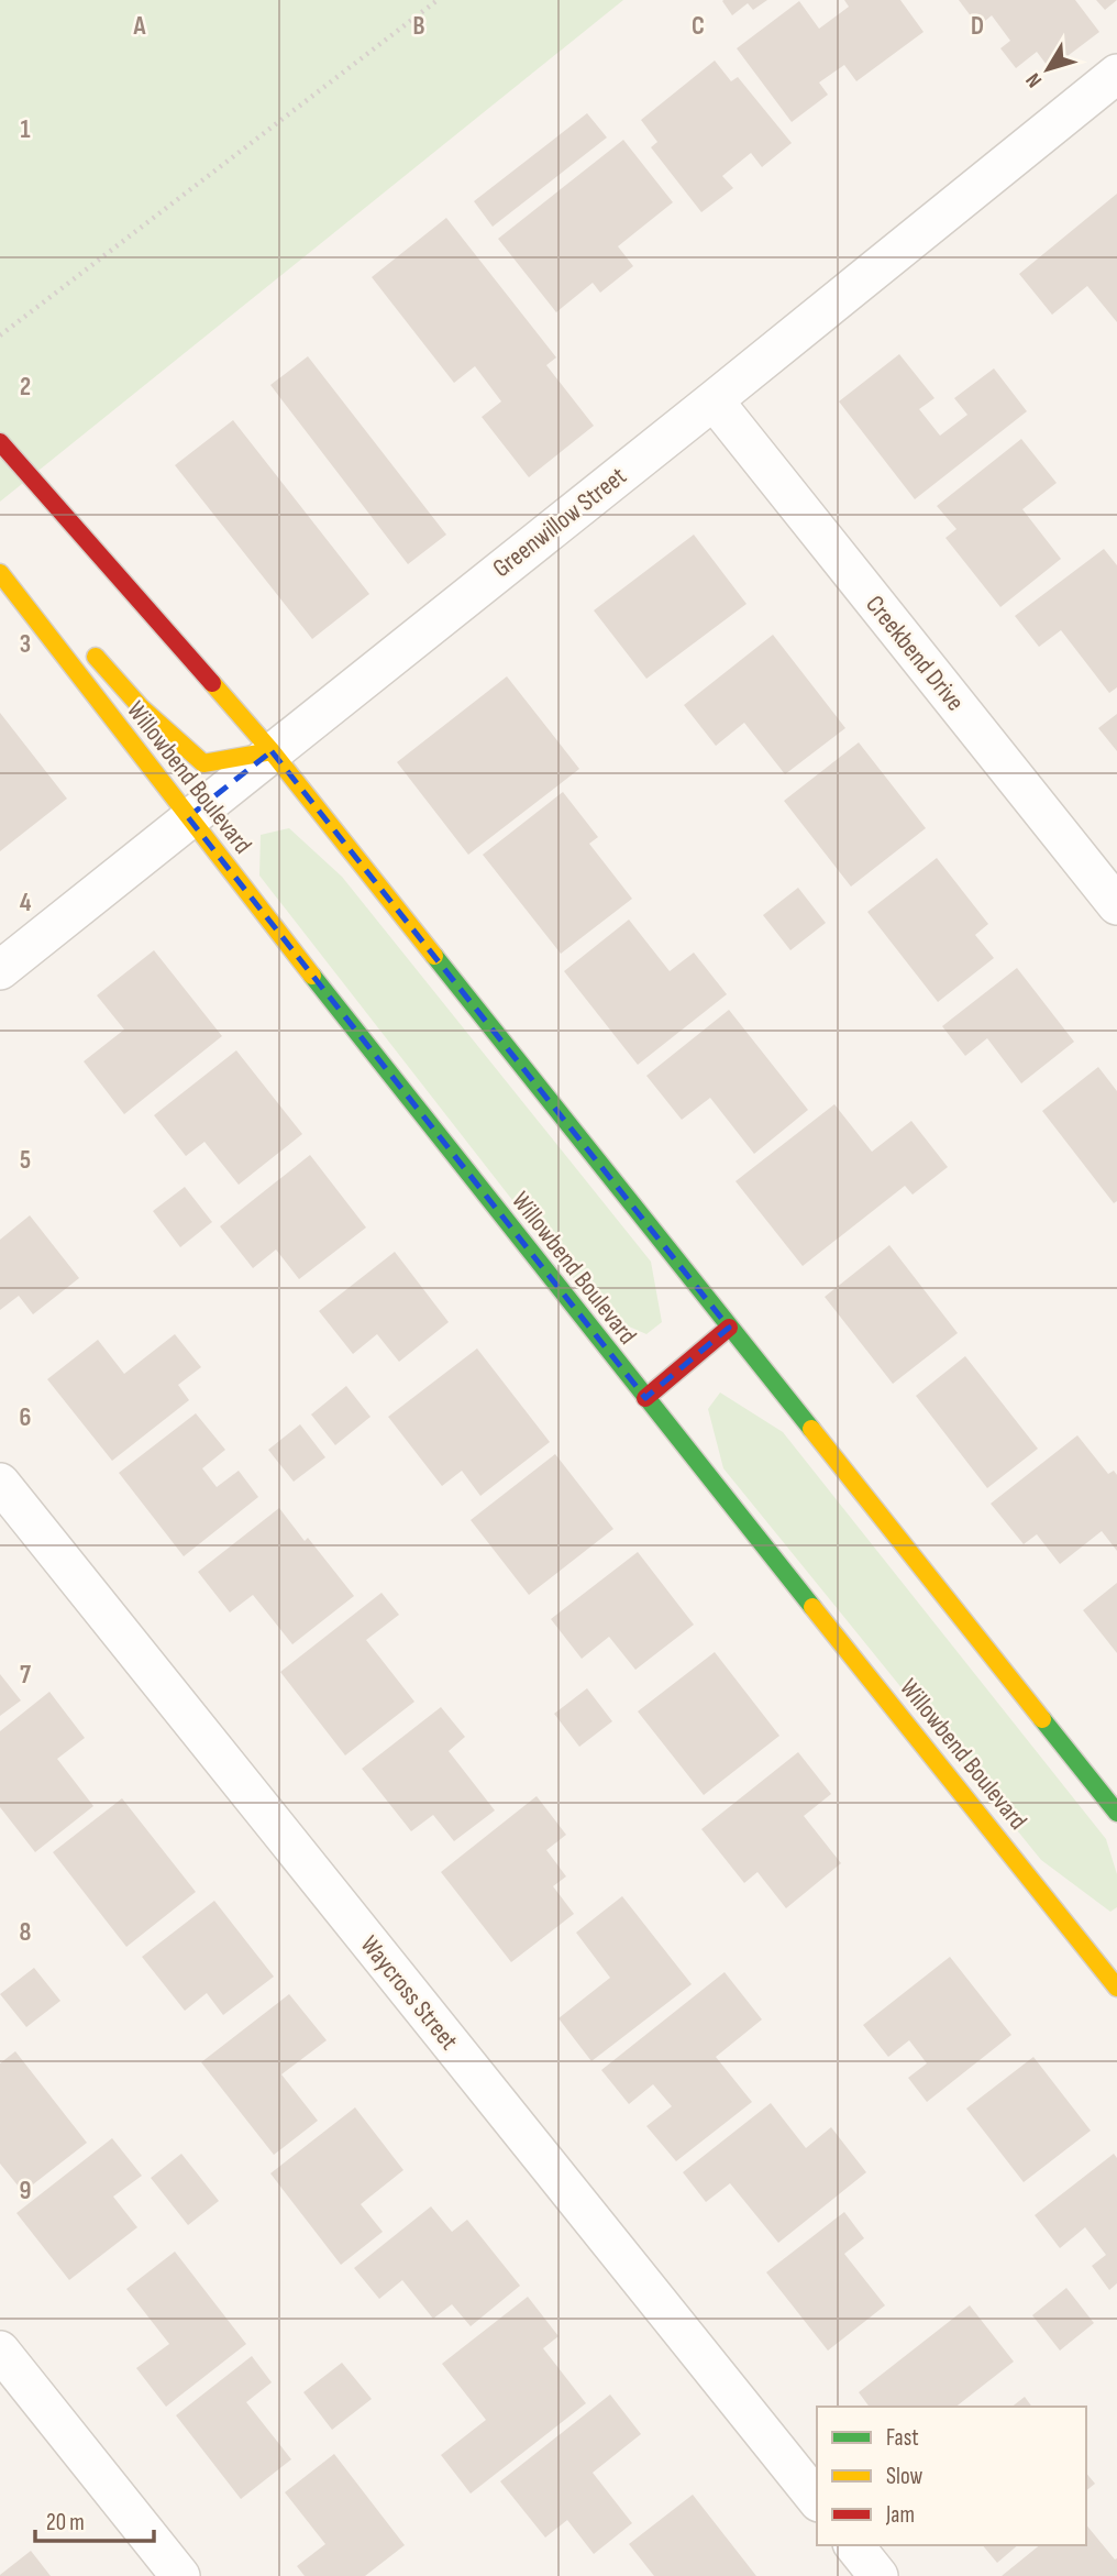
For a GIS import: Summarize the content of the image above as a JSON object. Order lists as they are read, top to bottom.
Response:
{
  "streets": {
    "main road": ["Willowbend Boulevard"],
    "street": ["Greenwillow Street", "Creekbend Drive", "Waycross Street"]
  },
  "crossings": [
    ["Greenwillow Street", "Creekbend Drive"],
    ["Greenwillow Street", "Willowbend Boulevard"]
  ],
  "legend": ["Fast", "Slow", "Jam"],
  "scale_bar": "20 m",
  "north": "bottom left",
  "grid": {
    "columns": [
      "A",
      "B",
      "C",
      "D"
    ],
    "rows": [
      "1",
      "2",
      "3",
      "4",
      "5",
      "6",
      "7",
      "8",
      "9"
    ]
  }
}
